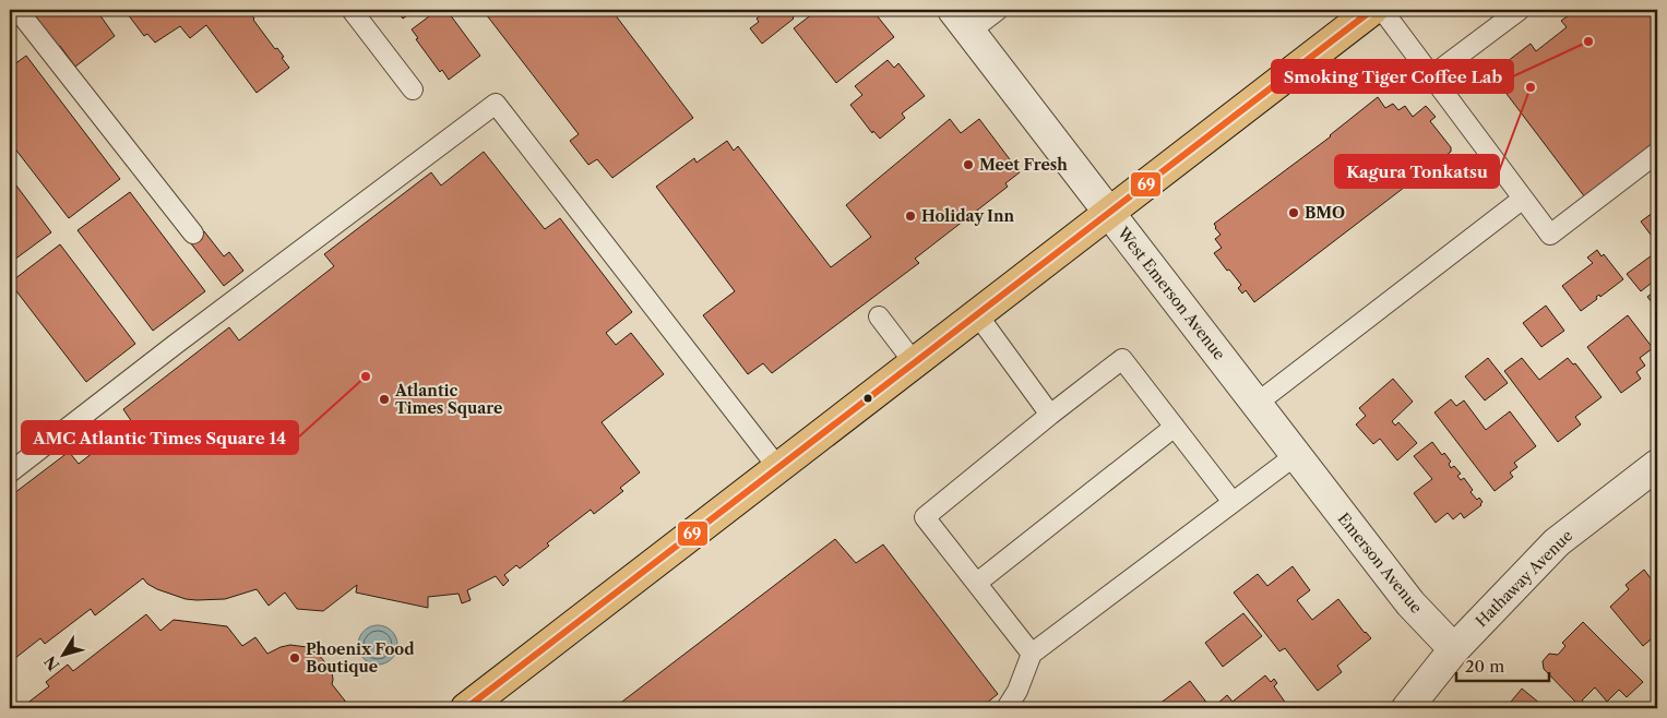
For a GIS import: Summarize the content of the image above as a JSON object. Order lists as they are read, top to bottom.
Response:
{
  "streets": {
    "street": ["West Emerson Avenue", "Emerson Avenue", "Hathaway Avenue"]
  },
  "crossings": [
    ["West Emerson Avenue", "Emerson Avenue"],
    ["Emerson Avenue", "Hathaway Avenue"]
  ],
  "places": [
    "Smoking Tiger Coffee Lab",
    "Kagura Tonkatsu",
    "Meet Fresh",
    "BMO",
    "Holiday Inn",
    "AMC Atlantic Times Square 14",
    "Atlantic Times Square",
    "Phoenix Food Boutique"
  ],
  "lines": ["transit line 69"],
  "scale_bar": "20 m",
  "north": "bottom left"
}
